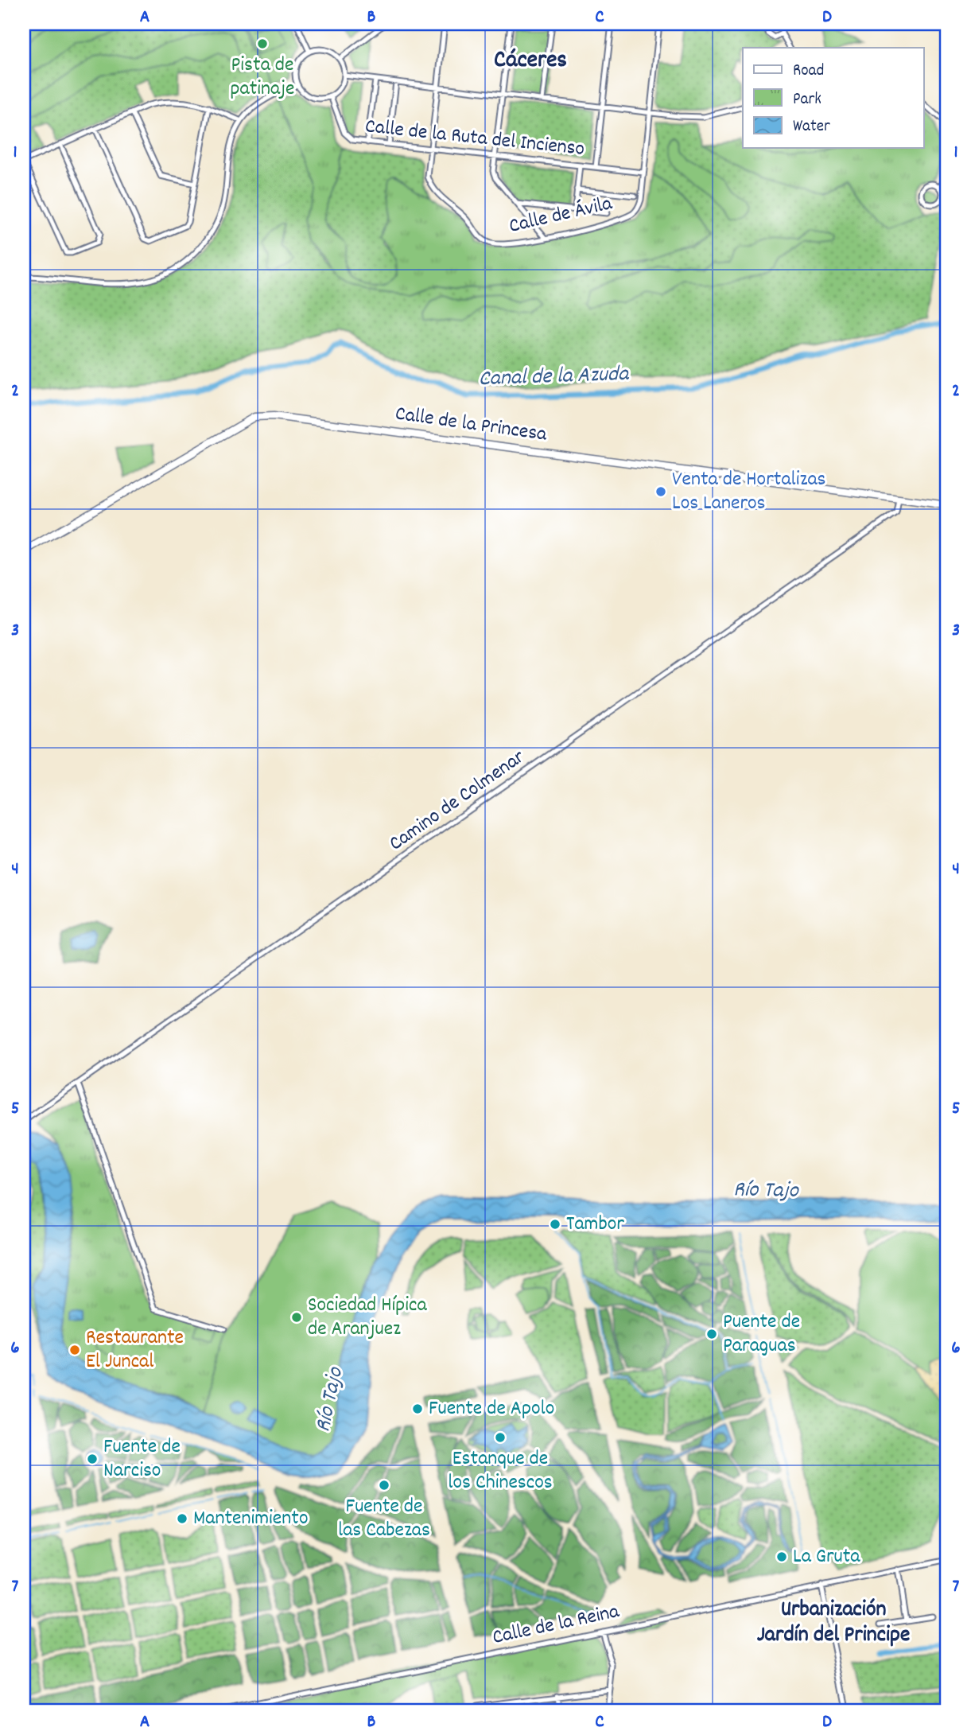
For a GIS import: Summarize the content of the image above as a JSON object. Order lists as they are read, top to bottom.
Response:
{
  "streets": {
    "street": [
      "Calle de la Ruta del Incienso",
      "Calle de Ávila",
      "Calle de la Princesa",
      "Camino de Colmenar",
      "Calle de la Reina"
    ]
  },
  "crossings": [
    ["Calle de la Ruta del Incienso", "Calle de Ávila"],
    ["Calle de la Princesa", "Camino de Colmenar"]
  ],
  "districts": ["Cáceres", "Urbanización Jardín del Principe"],
  "water": ["Canal de la Azuda", "Río Tajo"],
  "places": [
    "Pista de patinaje",
    "Venta de Hortalizas Los Laneros",
    "Tambor",
    "Sociedad Hípica de Aranjuez",
    "Puente de Paraguas",
    "Restaurante El Juncal",
    "Fuente de Apolo",
    "Estanque de los Chinescos",
    "Fuente de Narciso",
    "Fuente de las Cabezas",
    "Mantenimiento",
    "La Gruta"
  ],
  "legend": ["Road", "Park", "Water"],
  "grid": {
    "columns": [
      "A",
      "B",
      "C",
      "D"
    ],
    "rows": [
      "1",
      "2",
      "3",
      "4",
      "5",
      "6",
      "7"
    ]
  }
}
